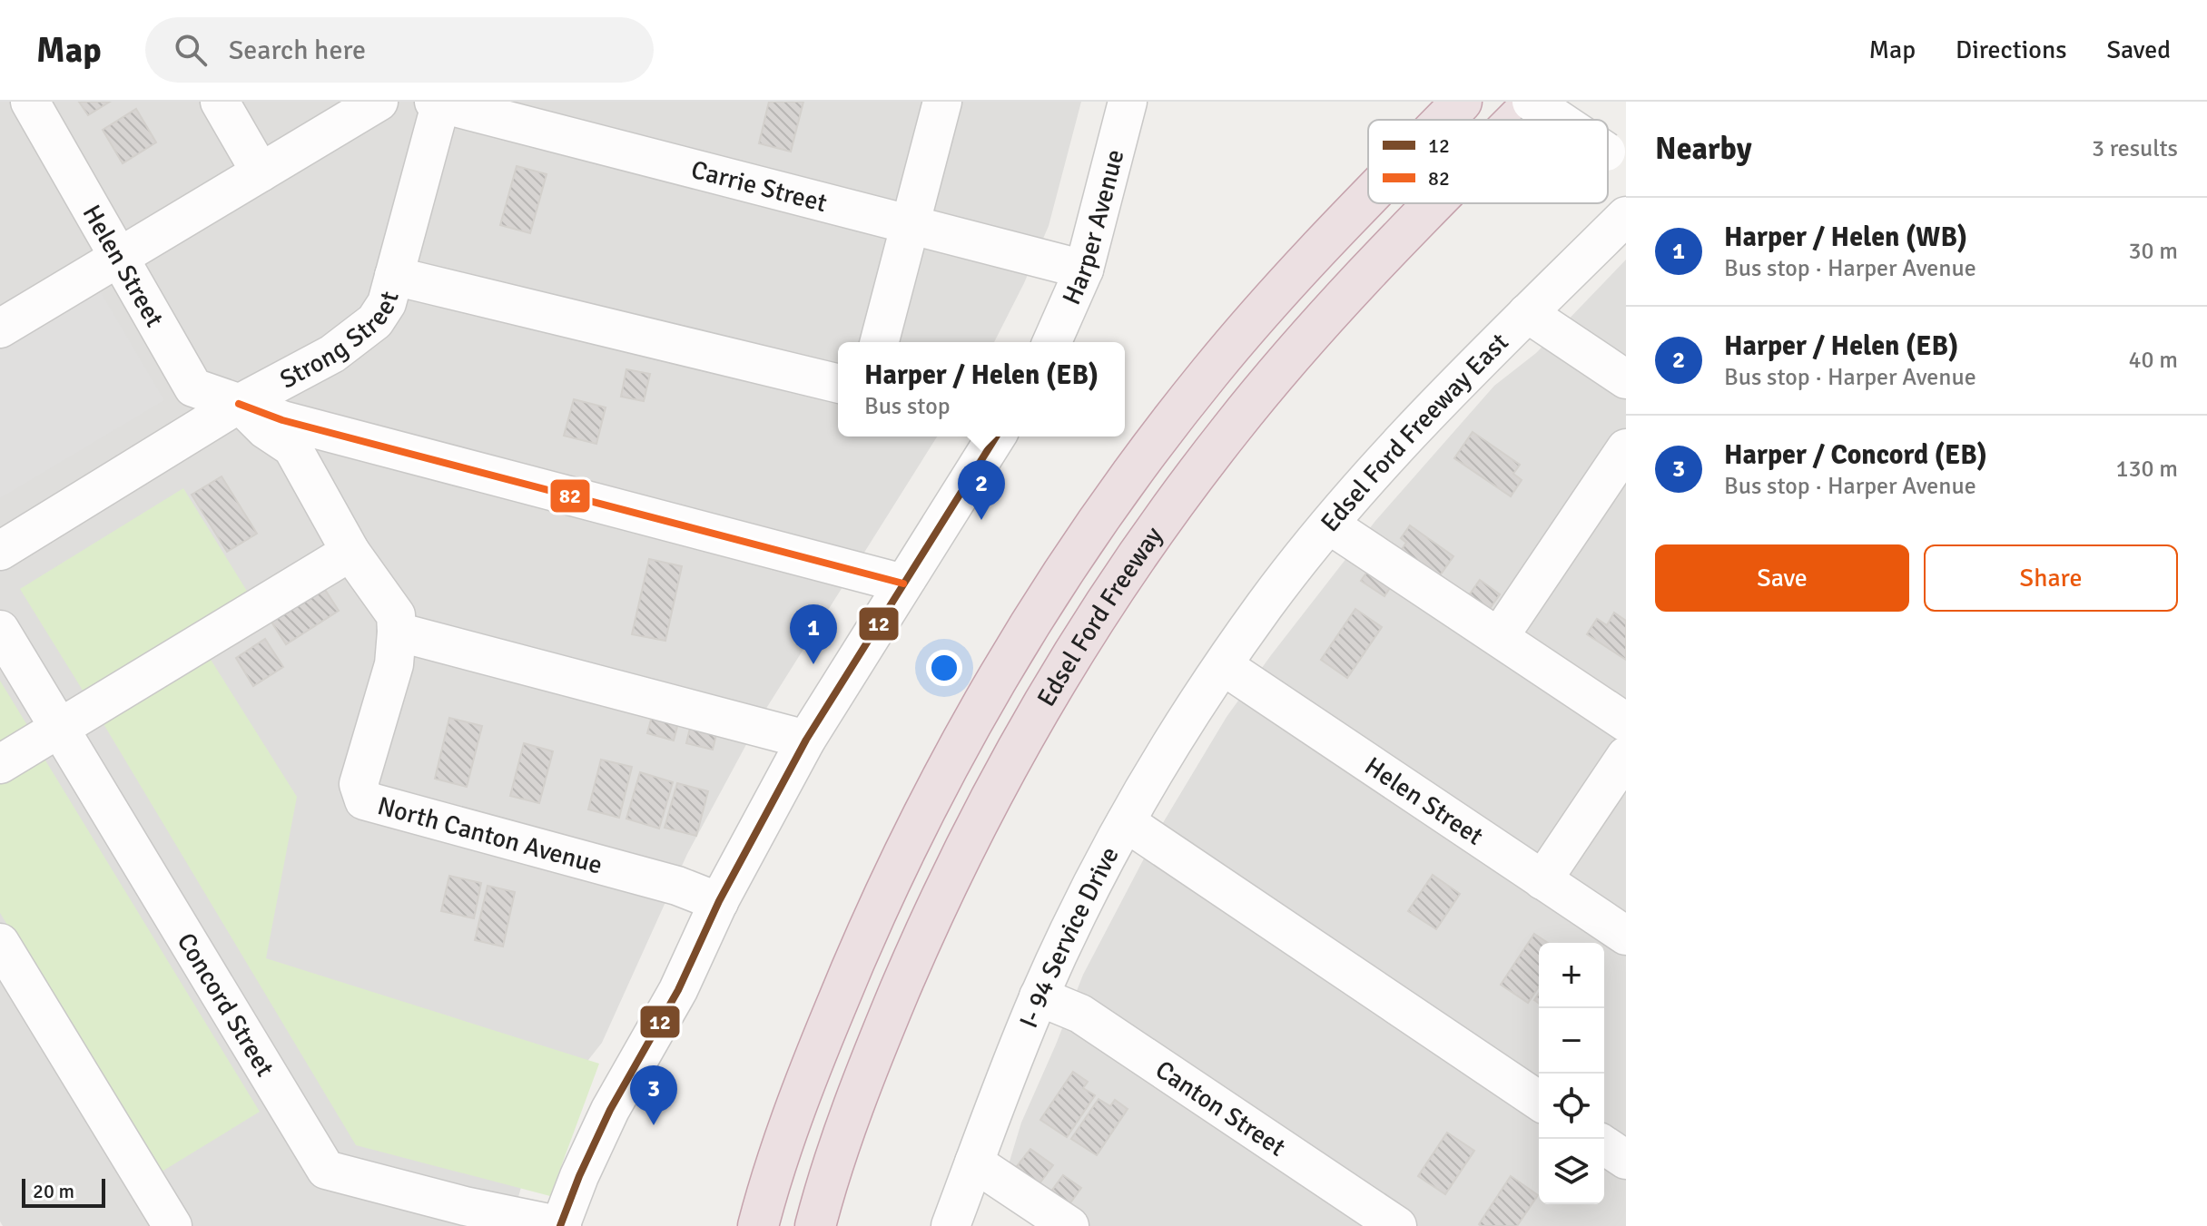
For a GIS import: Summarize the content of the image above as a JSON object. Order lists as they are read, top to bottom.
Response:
{
  "streets": {
    "highway": ["Edsel Ford Freeway"],
    "street": [
      "Carrie Street",
      "Harper Avenue",
      "Helen Street",
      "Strong Street",
      "Edsel Ford Freeway East",
      "North Canton Avenue",
      "I- 94 Service Drive",
      "Concord Street",
      "Canton Street"
    ]
  },
  "crossings": [
    ["Carrie Street", "Harper Avenue"],
    ["Carrie Street", "Strong Street"],
    ["Helen Street", "Strong Street"],
    ["Helen Street", "Edsel Ford Freeway East"],
    ["Helen Street", "North Canton Avenue"],
    ["Helen Street", "I- 94 Service Drive"],
    ["Strong Street", "North Canton Avenue"],
    ["Edsel Ford Freeway East", "I- 94 Service Drive"],
    ["I- 94 Service Drive", "Canton Street"]
  ],
  "lines": ["transit line 82", "transit line 12"],
  "legend": ["12", "82"],
  "scale_bar": "20 m",
  "page": {
    "header": "Map",
    "search": "Search here",
    "nav": ["Map", "Directions", "Saved"],
    "heading": ["Nearby", "3 results"],
    "list": [
      {
        "mark": "1",
        "name": "Harper / Helen (WB)",
        "note": "Bus stop · Harper Avenue",
        "value": "30 m"
      },
      {
        "mark": "2",
        "name": "Harper / Helen (EB)",
        "note": "Bus stop · Harper Avenue",
        "value": "40 m"
      },
      {
        "mark": "3",
        "name": "Harper / Concord (EB)",
        "note": "Bus stop · Harper Avenue",
        "value": "130 m"
      }
    ],
    "popup": ["Harper / Helen (EB)", "Bus stop"],
    "pins": ["2", "1", "3"],
    "buttons": ["Save", "Share"],
    "map_buttons": ["+", "−"],
    "scale": "20 m"
  }
}
